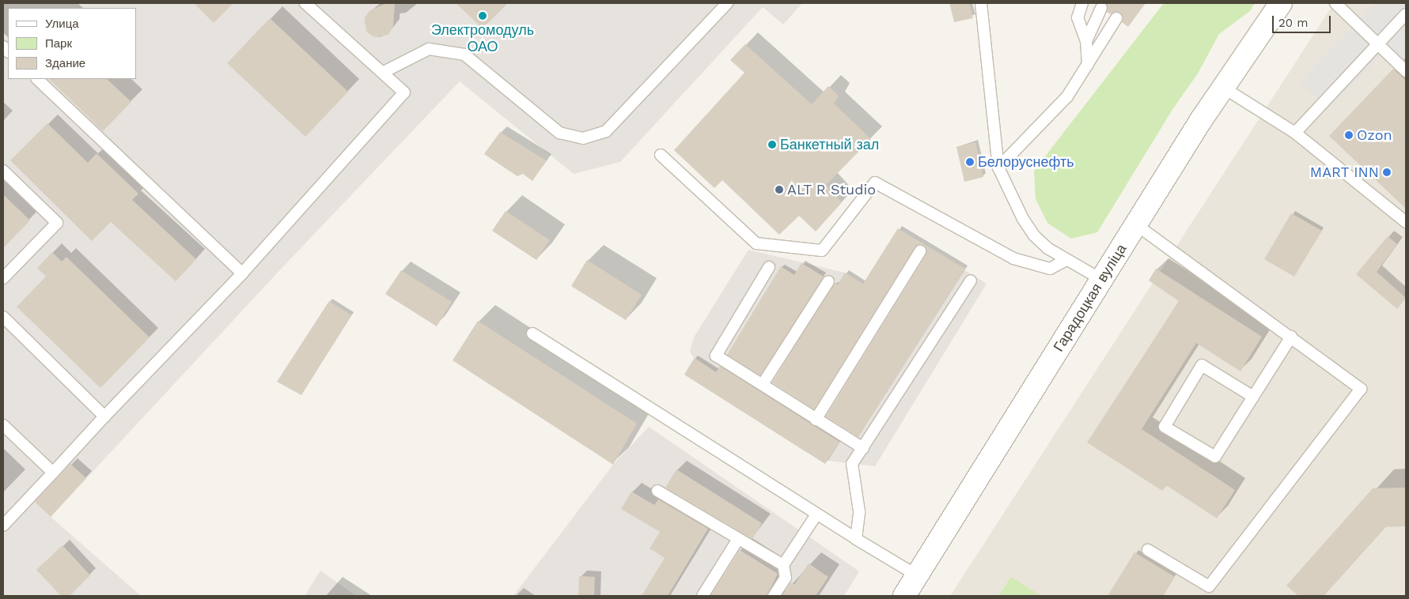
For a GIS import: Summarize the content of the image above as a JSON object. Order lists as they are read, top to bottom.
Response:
{
  "streets": {
    "street": ["Гарадоцкая вуліца"]
  },
  "places": [
    "Электромодуль ОАО",
    "Ozon",
    "Банкетный зал",
    "Белоруснефть",
    "MART INN",
    "ALT R Studio"
  ],
  "legend": ["Улица", "Парк", "Здание"],
  "scale_bar": "20 m"
}
